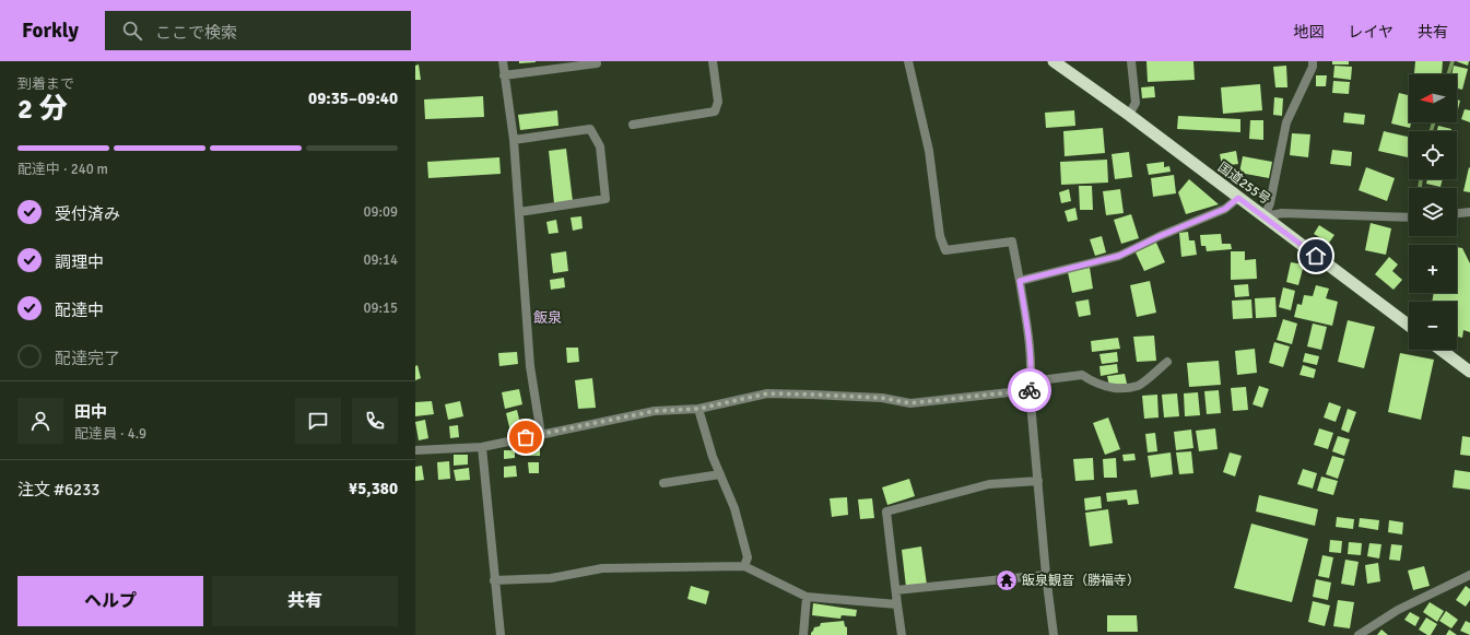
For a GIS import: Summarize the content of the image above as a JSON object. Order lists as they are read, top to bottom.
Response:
{
  "streets": {
    "highway": ["国道255号"]
  },
  "districts": ["飯泉"],
  "places": {
    "temple": ["飯泉観音（勝福寺）"]
  },
  "north": "left",
  "page": {
    "header": "Forkly",
    "search": "ここで検索",
    "nav": ["地図", "レイヤ", "共有"],
    "heading": ["2 分", "到着まで", "09:35–09:40"],
    "panel": [
      "田中",
      "配達員 · 4.9",
      "注文 #6233",
      "¥5,380"
    ],
    "map_buttons": ["+", "−"],
    "bar": "配達中 · 240 m",
    "list": [
      ["受付済み", "09:09"],
      ["調理中", "09:14"],
      ["配達中", "09:15"],
      "配達完了"
    ],
    "buttons": ["ヘルプ", "共有"]
  }
}
